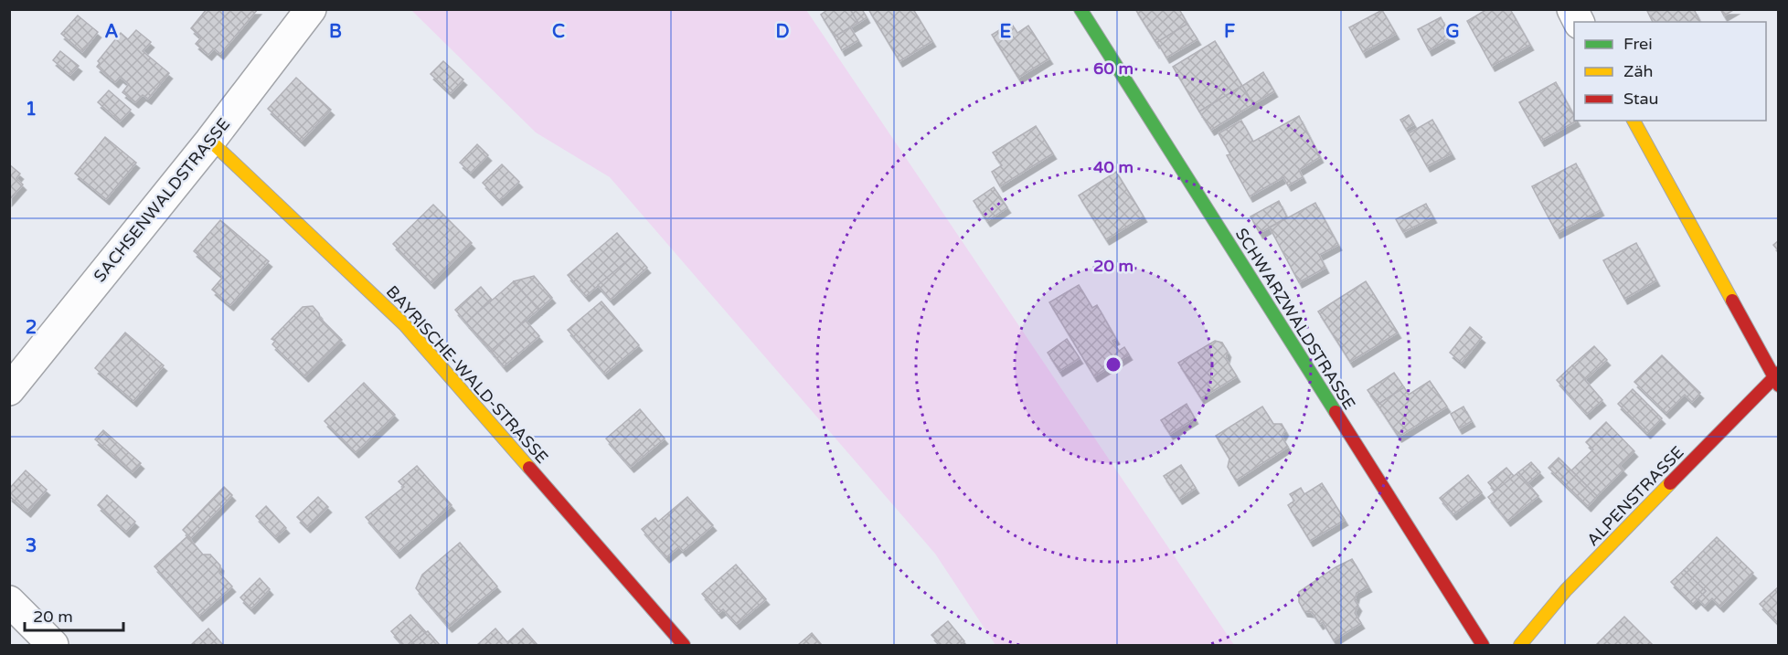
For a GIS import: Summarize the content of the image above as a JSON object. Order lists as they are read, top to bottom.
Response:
{
  "streets": {
    "street": [
      "SACHSENWALDSTRASSE",
      "SCHWARZWALDSTRASSE",
      "BAYRISCHE-WALD-STRASSE",
      "ALPENSTRASSE"
    ]
  },
  "crossings": [
    ["SACHSENWALDSTRASSE", "BAYRISCHE-WALD-STRASSE"]
  ],
  "legend": ["Frei", "Zäh", "Stau"],
  "scale_bar": "20 m",
  "grid": {
    "columns": [
      "A",
      "B",
      "C",
      "D",
      "E",
      "F",
      "G"
    ],
    "rows": ["1", "2", "3"]
  },
  "rings": ["60 m", "40 m", "20 m"]
}
